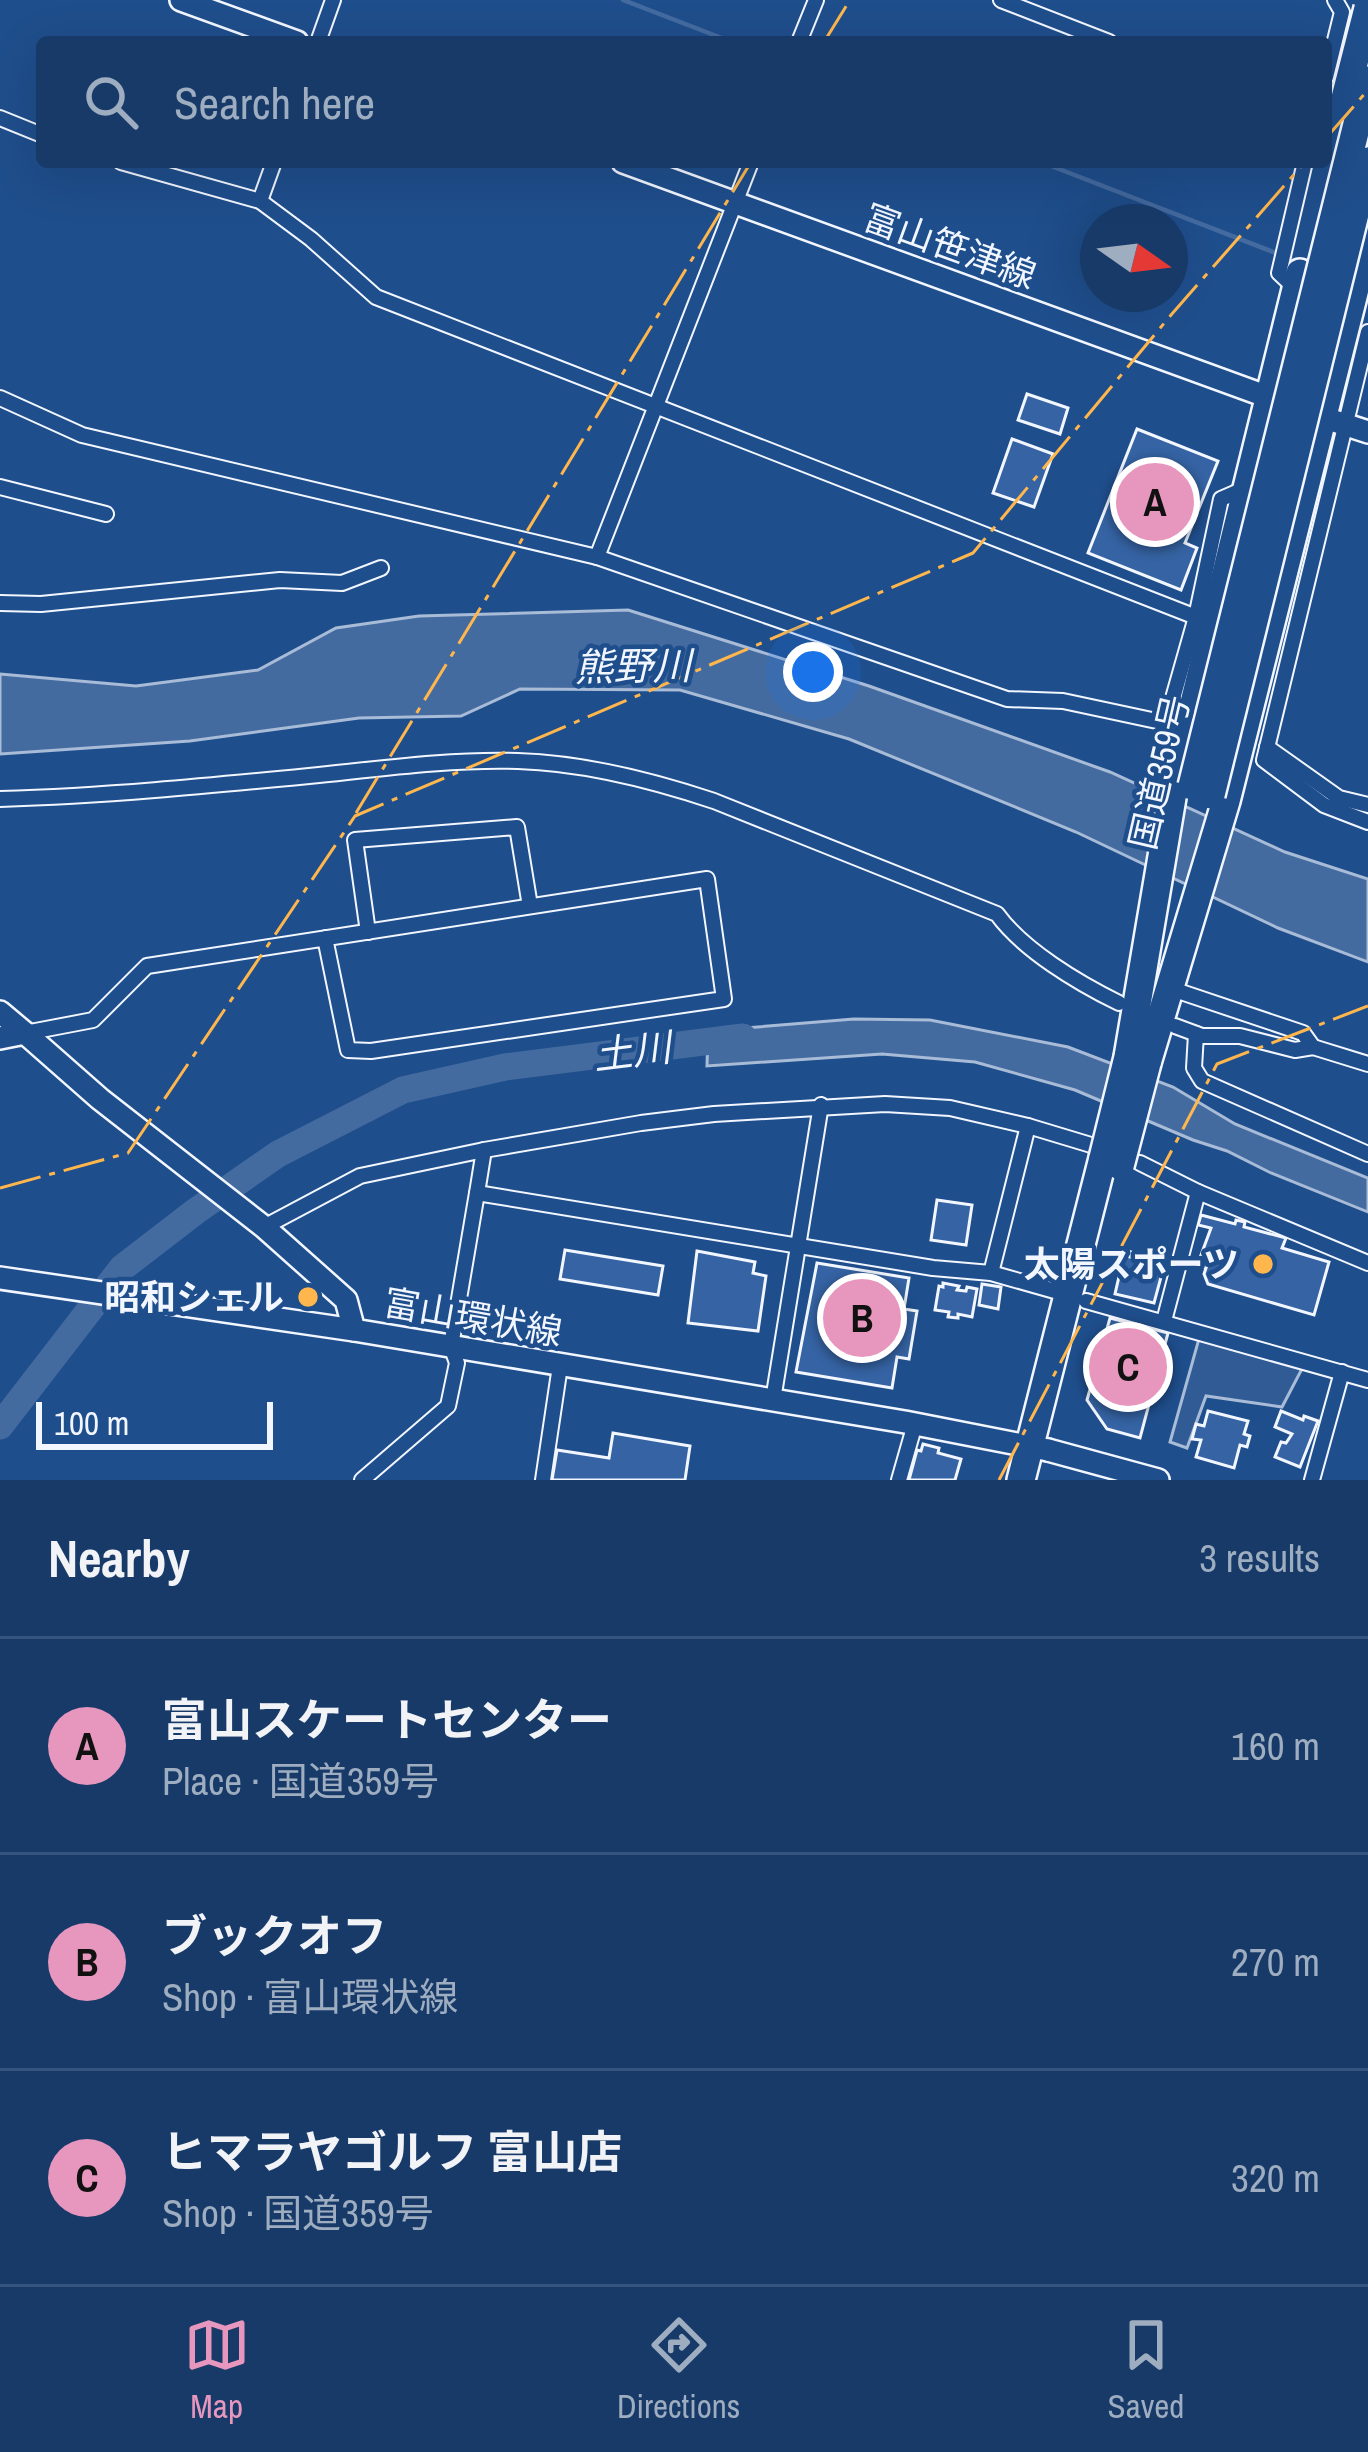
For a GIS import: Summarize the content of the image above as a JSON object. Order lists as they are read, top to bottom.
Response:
{
  "streets": {
    "highway": ["国道359号"],
    "main road": ["富山笹津線", "富山環状線"]
  },
  "water": ["熊野川", "土川"],
  "places": ["太陽スポーツ", "昭和シェル"],
  "scale_bar": "100 m",
  "north": "right",
  "page": {
    "search": "Search here",
    "pins": ["A", "B", "C"],
    "scale": "100 m",
    "heading": ["Nearby", "3 results"],
    "list": [
      {
        "mark": "A",
        "name": "富山スケートセンター",
        "note": "Place · 国道359号",
        "value": "160 m"
      },
      {
        "mark": "B",
        "name": "ブックオフ",
        "note": "Shop · 富山環状線",
        "value": "270 m"
      },
      {
        "mark": "C",
        "name": "ヒマラヤゴルフ 富山店",
        "note": "Shop · 国道359号",
        "value": "320 m"
      }
    ],
    "nav": ["Map", "Directions", "Saved"]
  }
}
